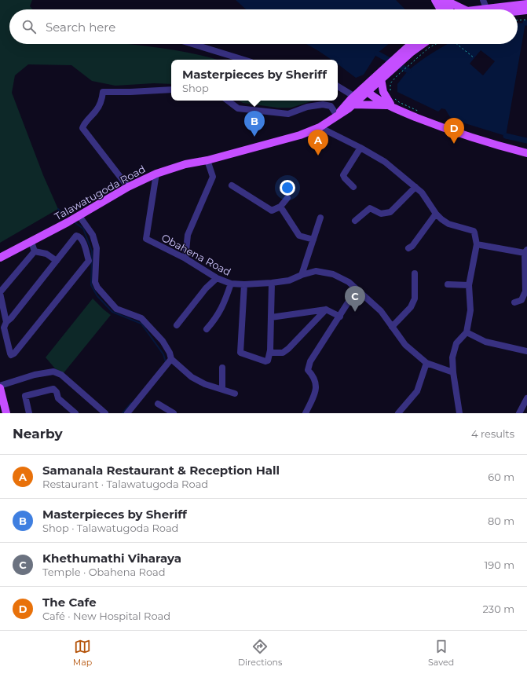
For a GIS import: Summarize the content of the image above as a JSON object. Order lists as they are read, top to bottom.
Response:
{
  "streets": {
    "main road": ["Talawatugoda Road"],
    "street": ["Obahena Road"]
  },
  "crossings": [
    ["Talawatugoda Road", "Obahena Road"]
  ],
  "page": {
    "search": "Search here",
    "popup": ["Masterpieces by Sheriff", "Shop"],
    "pins": [
      "B",
      "D",
      "A",
      "C"
    ],
    "heading": ["Nearby", "4 results"],
    "list": [
      {
        "mark": "A",
        "name": "Samanala Restaurant & Reception Hall",
        "note": "Restaurant · Talawatugoda Road",
        "value": "60 m"
      },
      {
        "mark": "B",
        "name": "Masterpieces by Sheriff",
        "note": "Shop · Talawatugoda Road",
        "value": "80 m"
      },
      {
        "mark": "C",
        "name": "Khethumathi Viharaya",
        "note": "Temple · Obahena Road",
        "value": "190 m"
      },
      {
        "mark": "D",
        "name": "The Cafe",
        "note": "Café · New Hospital Road",
        "value": "230 m"
      }
    ],
    "nav": ["Map", "Directions", "Saved"]
  }
}
